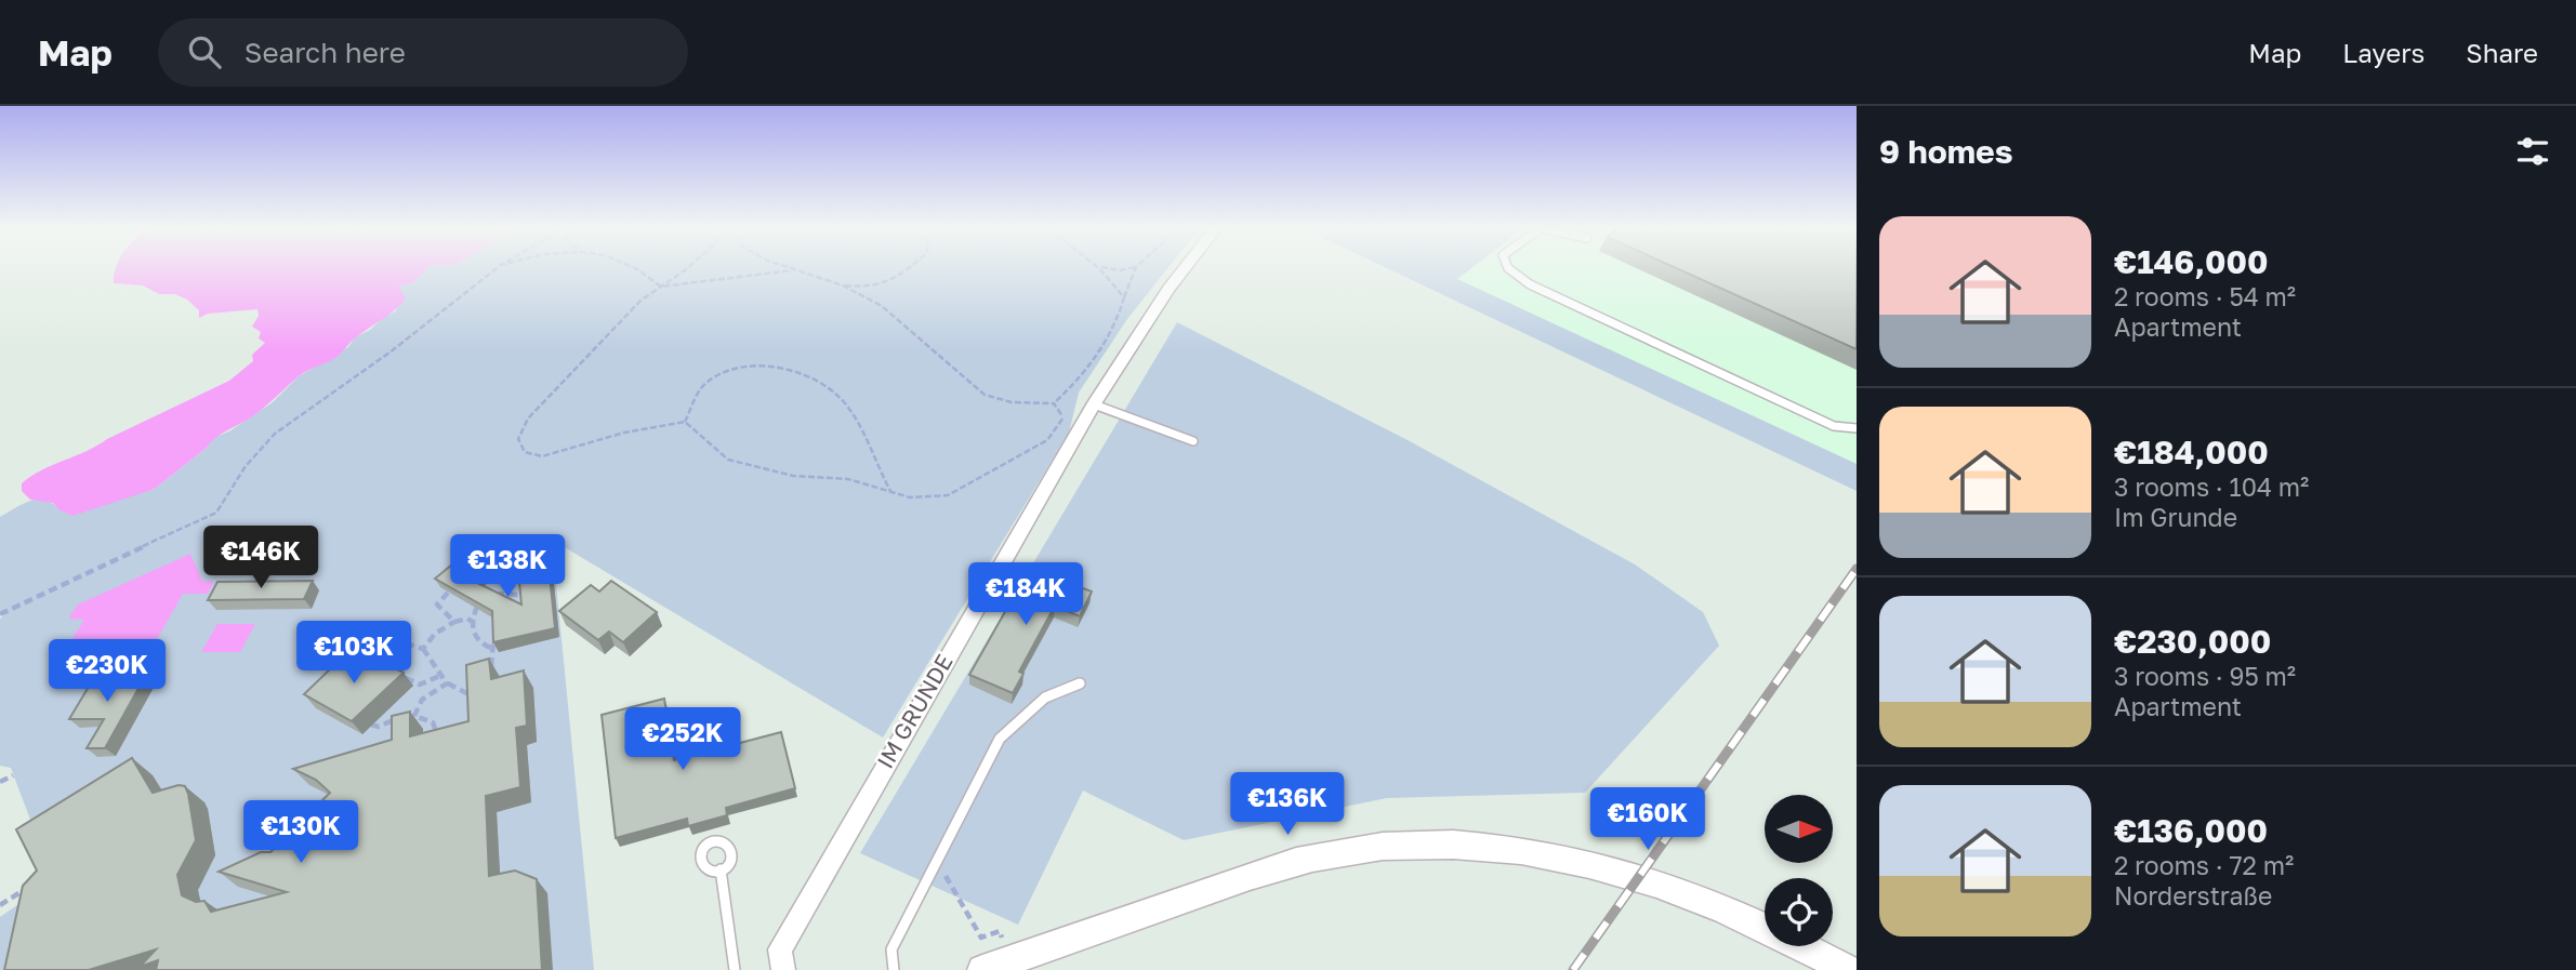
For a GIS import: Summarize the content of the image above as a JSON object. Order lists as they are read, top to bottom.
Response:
{
  "streets": {
    "street": ["IM GRUNDE"]
  },
  "north": "right",
  "page": {
    "header": "Map",
    "search": "Search here",
    "nav": ["Map", "Layers", "Share"],
    "heading": "9 homes",
    "list": [
      {
        "name": "€146,000",
        "note": "2 rooms · 54 m² · Apartment"
      },
      {
        "name": "€184,000",
        "note": "3 rooms · 104 m² · Im Grunde"
      },
      {
        "name": "€230,000",
        "note": "3 rooms · 95 m² · Apartment"
      },
      {
        "name": "€136,000",
        "note": "2 rooms · 72 m² · Norderstraße"
      }
    ],
    "price": [
      "€146K",
      "€138K",
      "€184K",
      "€103K",
      "€230K",
      "€252K",
      "€136K",
      "€160K",
      "€130K"
    ]
  }
}
